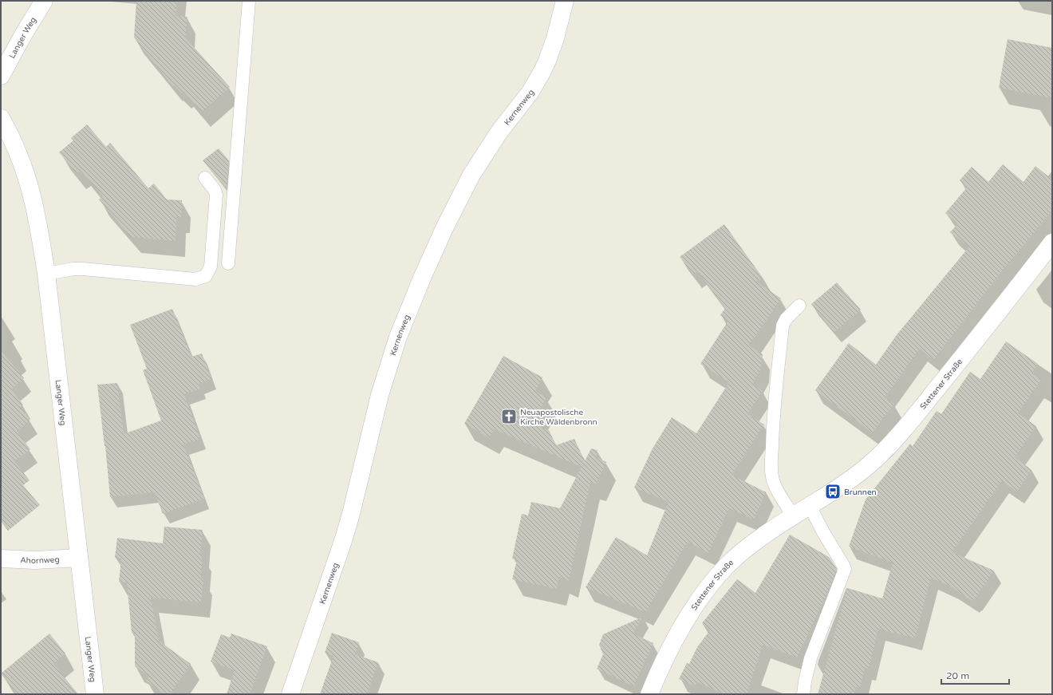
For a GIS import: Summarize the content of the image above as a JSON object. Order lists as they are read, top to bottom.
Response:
{
  "streets": {
    "street": [
      "Langer Weg",
      "Kernenweg",
      "Stettener Straße",
      "Ahornweg"
    ]
  },
  "crossings": [
    ["Langer Weg", "Ahornweg"]
  ],
  "places": {
    "church": ["Neuapostolische Kirche Wäldenbronn"],
    "bus stop": ["Brunnen"]
  },
  "scale_bar": "20 m"
}
